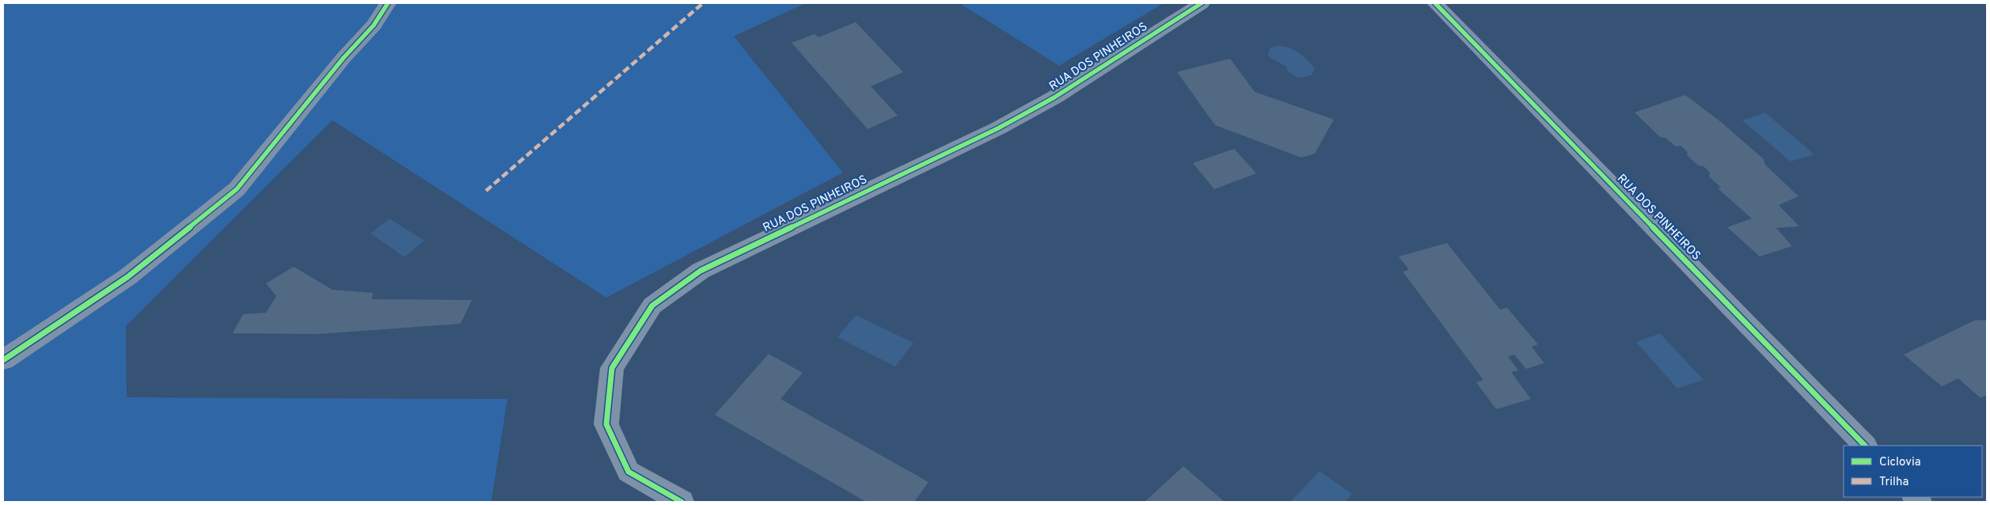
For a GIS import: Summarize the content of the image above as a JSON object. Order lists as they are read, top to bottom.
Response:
{
  "streets": {
    "street": ["RUA DOS PINHEIROS"]
  },
  "legend": ["Ciclovia", "Trilha"]
}
